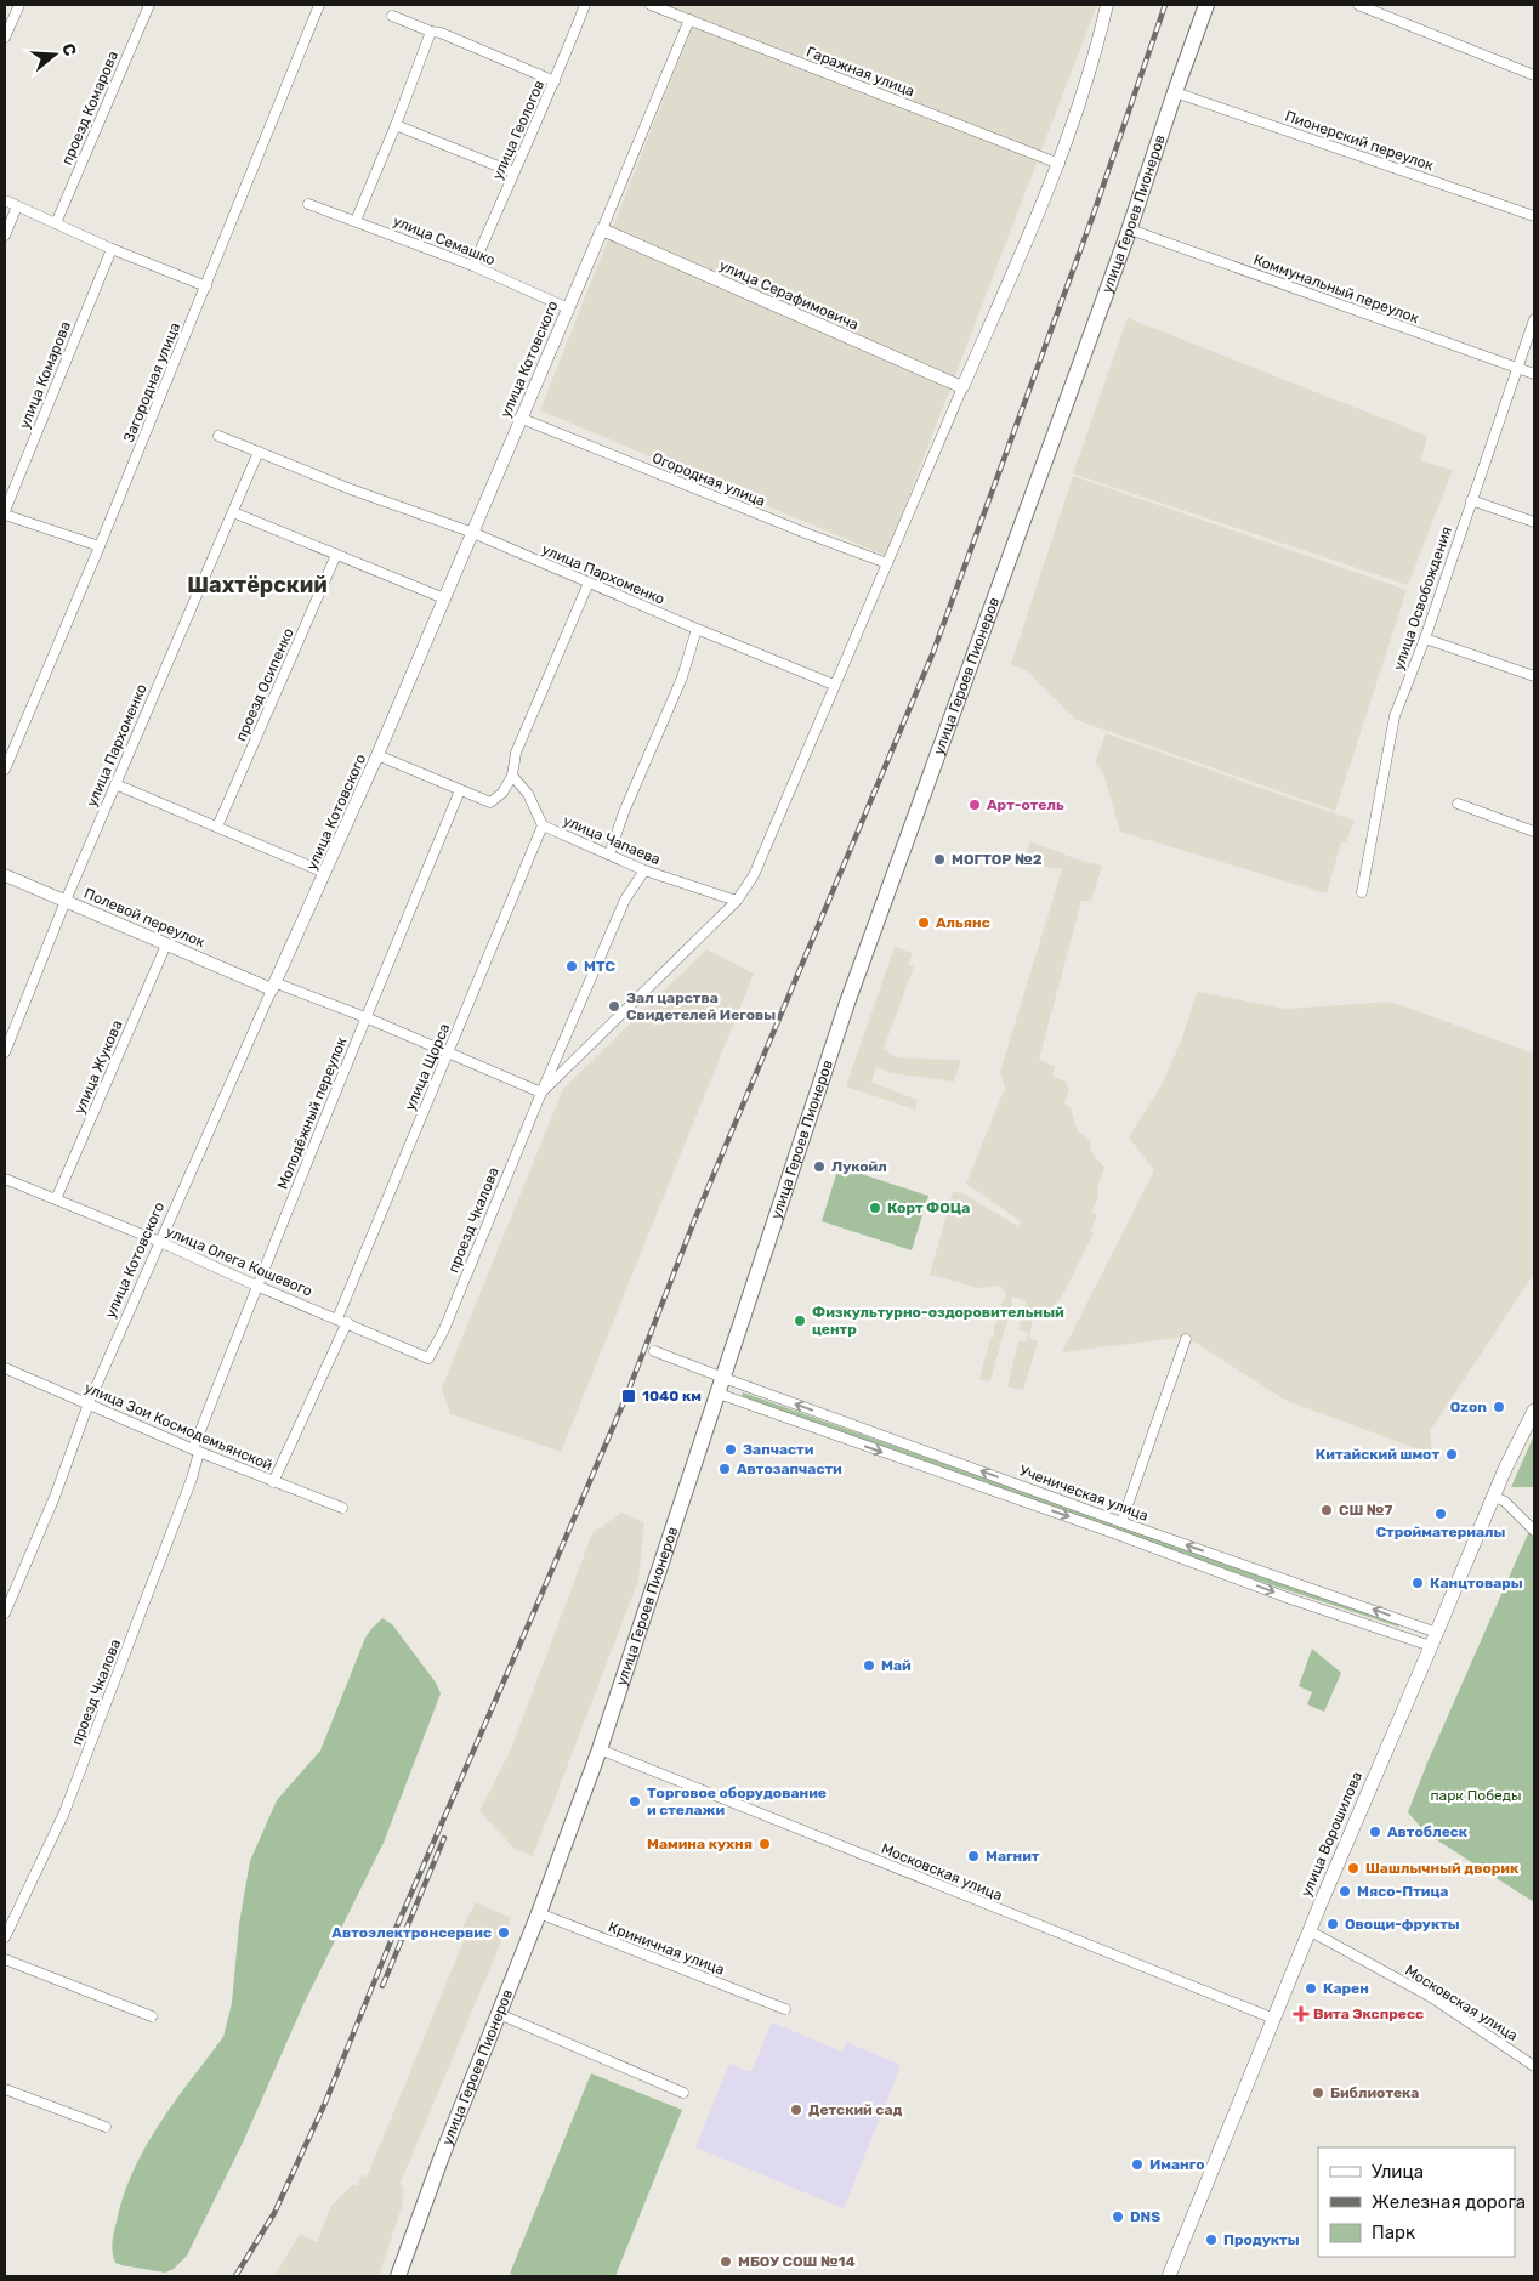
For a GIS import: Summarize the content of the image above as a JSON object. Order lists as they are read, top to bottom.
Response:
{
  "streets": {
    "main road": ["улица Героев Пионеров", "улица Ворошилова"],
    "street": [
      "Гаражная улица",
      "проезд Комарова",
      "улица Геологов",
      "Пионерский переулок",
      "улица Семашко",
      "Коммунальный переулок",
      "улица Серафимовича",
      "улица Котовского",
      "улица Комарова",
      "Загородная улица",
      "Огородная улица",
      "улица Пархоменко",
      "улица Освобождения",
      "проезд Осипенко",
      "улица Чапаева",
      "Полевой переулок",
      "улица Жукова",
      "улица Щорса",
      "Молодёжный переулок",
      "проезд Чкалова",
      "улица Олега Кошевого",
      "улица Зои Космодемьянской",
      "Ученическая улица",
      "Московская улица",
      "Криничная улица"
    ]
  },
  "crossings": [
    ["Гаражная улица", "улица Котовского"],
    ["улица Геологов", "улица Семашко"],
    ["Пионерский переулок", "улица Героев Пионеров"],
    ["улица Героев Пионеров", "Коммунальный переулок"],
    ["улица Героев Пионеров", "Ученическая улица"],
    ["улица Героев Пионеров", "Московская улица"],
    ["улица Героев Пионеров", "Криничная улица"],
    ["улица Семашко", "улица Котовского"],
    ["Коммунальный переулок", "улица Освобождения"],
    ["улица Серафимовича", "улица Котовского"],
    ["улица Котовского", "Огородная улица"],
    ["улица Котовского", "улица Пархоменко"],
    ["улица Котовского", "Полевой переулок"],
    ["улица Котовского", "улица Олега Кошевого"],
    ["улица Котовского", "улица Зои Космодемьянской"],
    ["улица Пархоменко", "Полевой переулок"],
    ["улица Чапаева", "улица Щорса"],
    ["улица Чапаева", "проезд Чкалова"],
    ["Полевой переулок", "улица Жукова"],
    ["Полевой переулок", "улица Щорса"],
    ["Полевой переулок", "Молодёжный переулок"],
    ["Полевой переулок", "проезд Чкалова"],
    ["улица Жукова", "улица Олега Кошевого"],
    ["улица Щорса", "улица Олега Кошевого"],
    ["Молодёжный переулок", "проезд Чкалова"],
    ["Молодёжный переулок", "улица Олега Кошевого"],
    ["Молодёжный переулок", "улица Зои Космодемьянской"],
    ["проезд Чкалова", "улица Олега Кошевого"],
    ["проезд Чкалова", "улица Зои Космодемьянской"],
    ["Ученическая улица", "улица Ворошилова"],
    ["улица Ворошилова", "Московская улица"]
  ],
  "districts": ["Шахтёрский"],
  "parks": ["парк Победы"],
  "places": {
    "other": [
      "Арт-отель",
      "МОГТОР №2",
      "Альянс",
      "МТС",
      "Зал царства Свидетелей Иеговы",
      "Лукойл",
      "Корт ФОЦа",
      "Физкультурно-оздоровительный центр",
      "Ozon",
      "Запчасти",
      "Китайский шмот",
      "Автозапчасти",
      "СШ №7",
      "Стройматериалы",
      "Канцтовары",
      "Май",
      "Торговое оборудование и стелажи",
      "Автоблеск",
      "Мамина кухня",
      "Магнит",
      "Шашлычный дворик",
      "Мясо-Птица",
      "Овощи-фрукты",
      "Автоэлектронсервис",
      "Карен",
      "Библиотека",
      "Детский сад",
      "Иманго",
      "DNS",
      "Продукты",
      "МБОУ СОШ №14"
    ],
    "transit": ["1040 км"],
    "health": ["Вита Экспресс"]
  },
  "legend": ["Улица", "Железная дорога", "Парк"],
  "north": "right"
}
